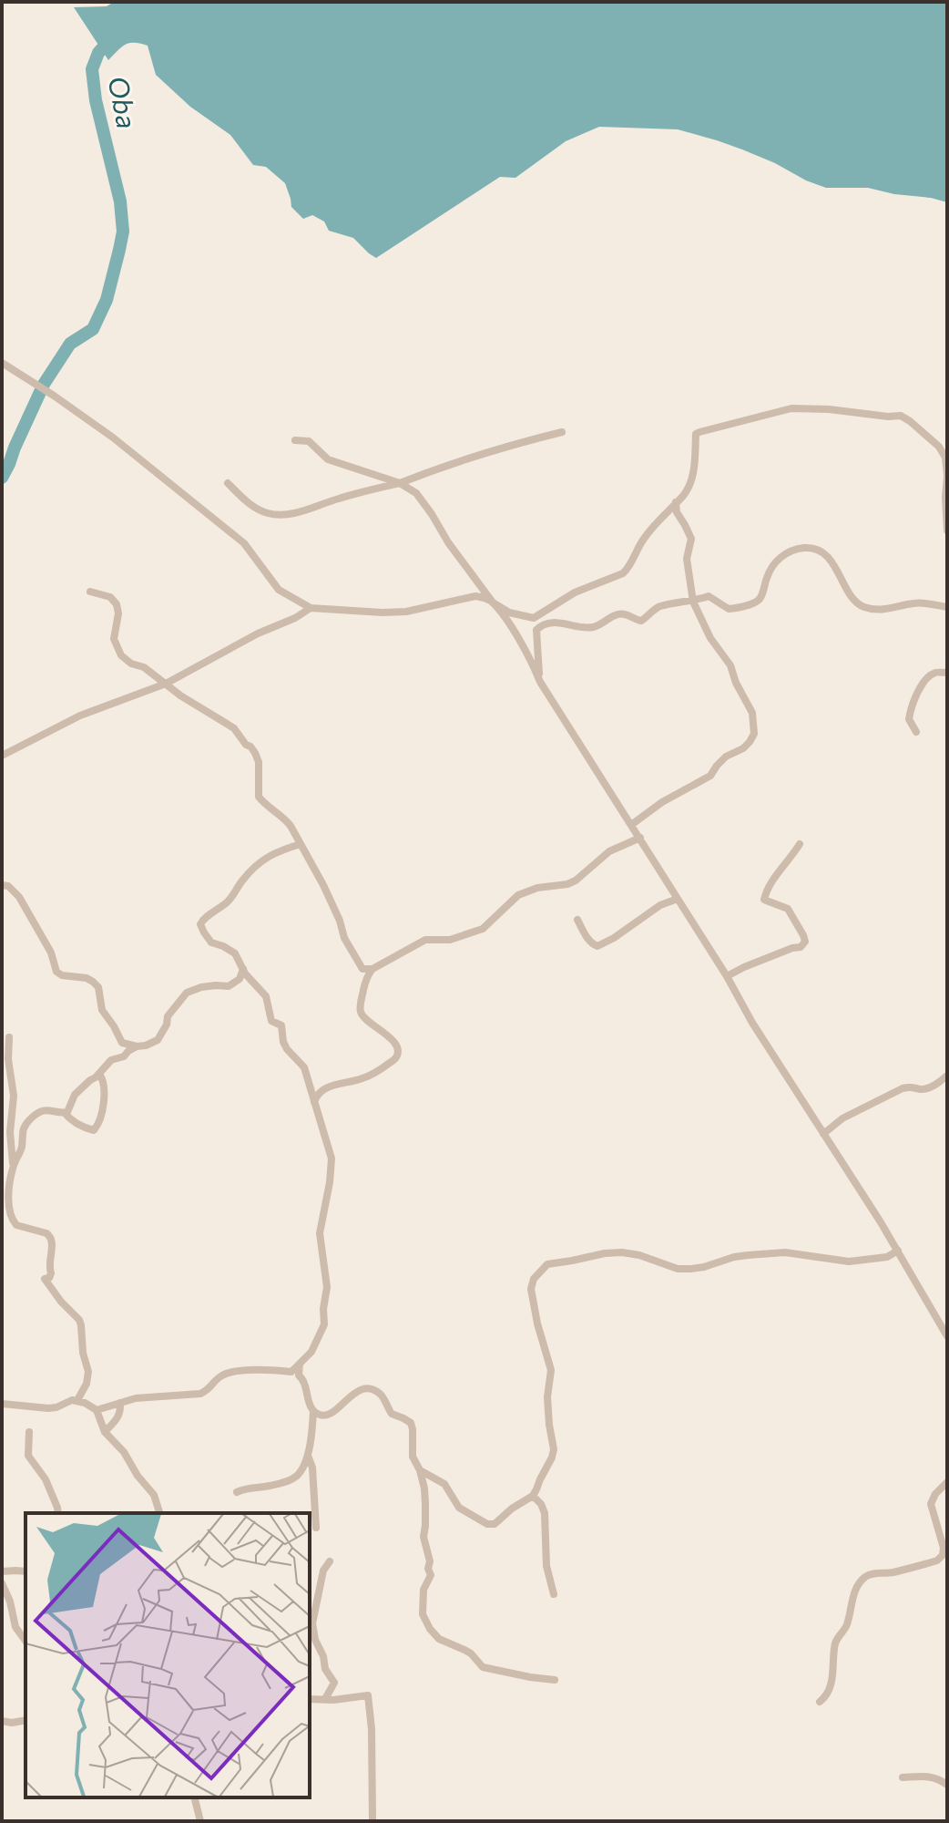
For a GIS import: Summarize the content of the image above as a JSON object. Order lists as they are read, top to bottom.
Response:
{
  "water": ["Oba"]
}
